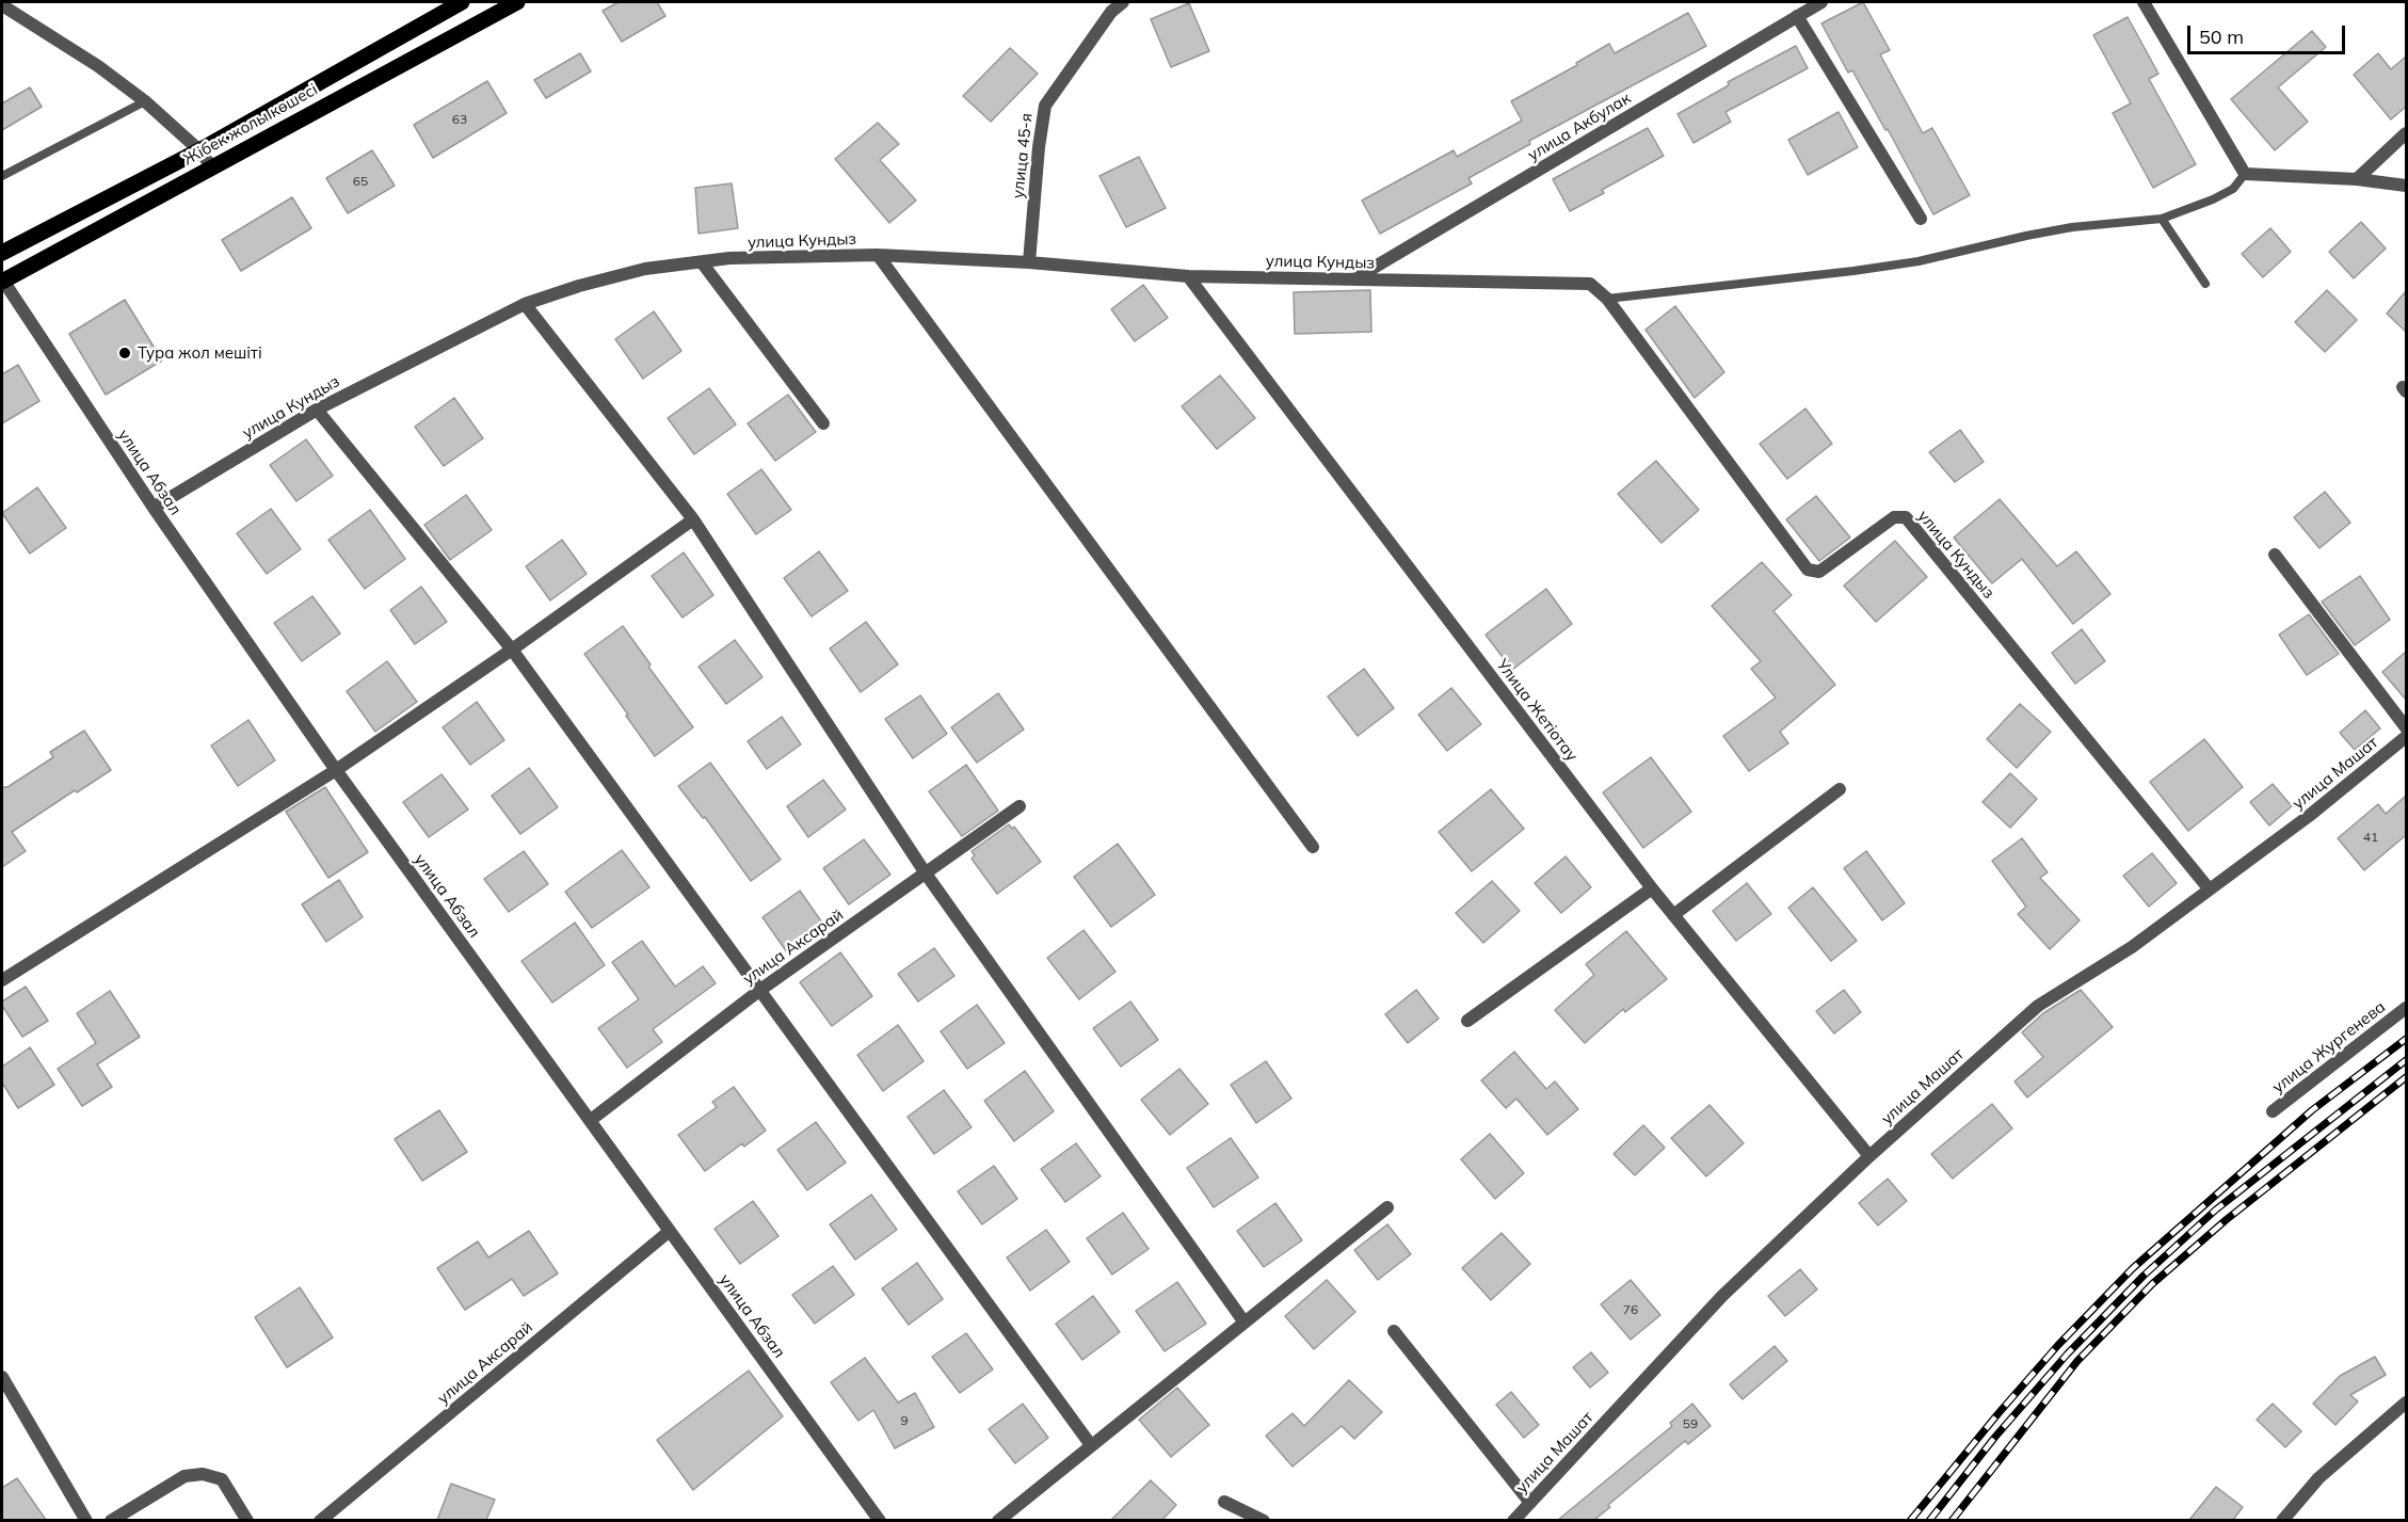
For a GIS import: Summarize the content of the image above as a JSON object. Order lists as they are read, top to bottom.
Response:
{
  "streets": {
    "main road": ["Жібек жолы көшесі"],
    "street": [
      "улица Акбулак",
      "улица 45-я",
      "улица Кундыз",
      "улица Абзал",
      "Улица Жетіотау",
      "улица Машат",
      "улица Аксарай",
      "улица Жургенева"
    ]
  },
  "crossings": [
    ["Жібек жолы көшесі", "улица Абзал"],
    ["улица Акбулак", "улица Кундыз"],
    ["улица 45-я", "улица Кундыз"],
    ["улица Кундыз", "улица Абзал"],
    ["улица Кундыз", "Улица Жетіотау"],
    ["улица Кундыз", "улица Машат"],
    ["улица Абзал", "улица Аксарай"],
    ["Улица Жетіотау", "улица Машат"]
  ],
  "places": ["Тура жол мешіті"],
  "house_numbers": [
    "63",
    "65",
    "41",
    "76",
    "9",
    "59"
  ],
  "scale_bar": "50 m"
}
